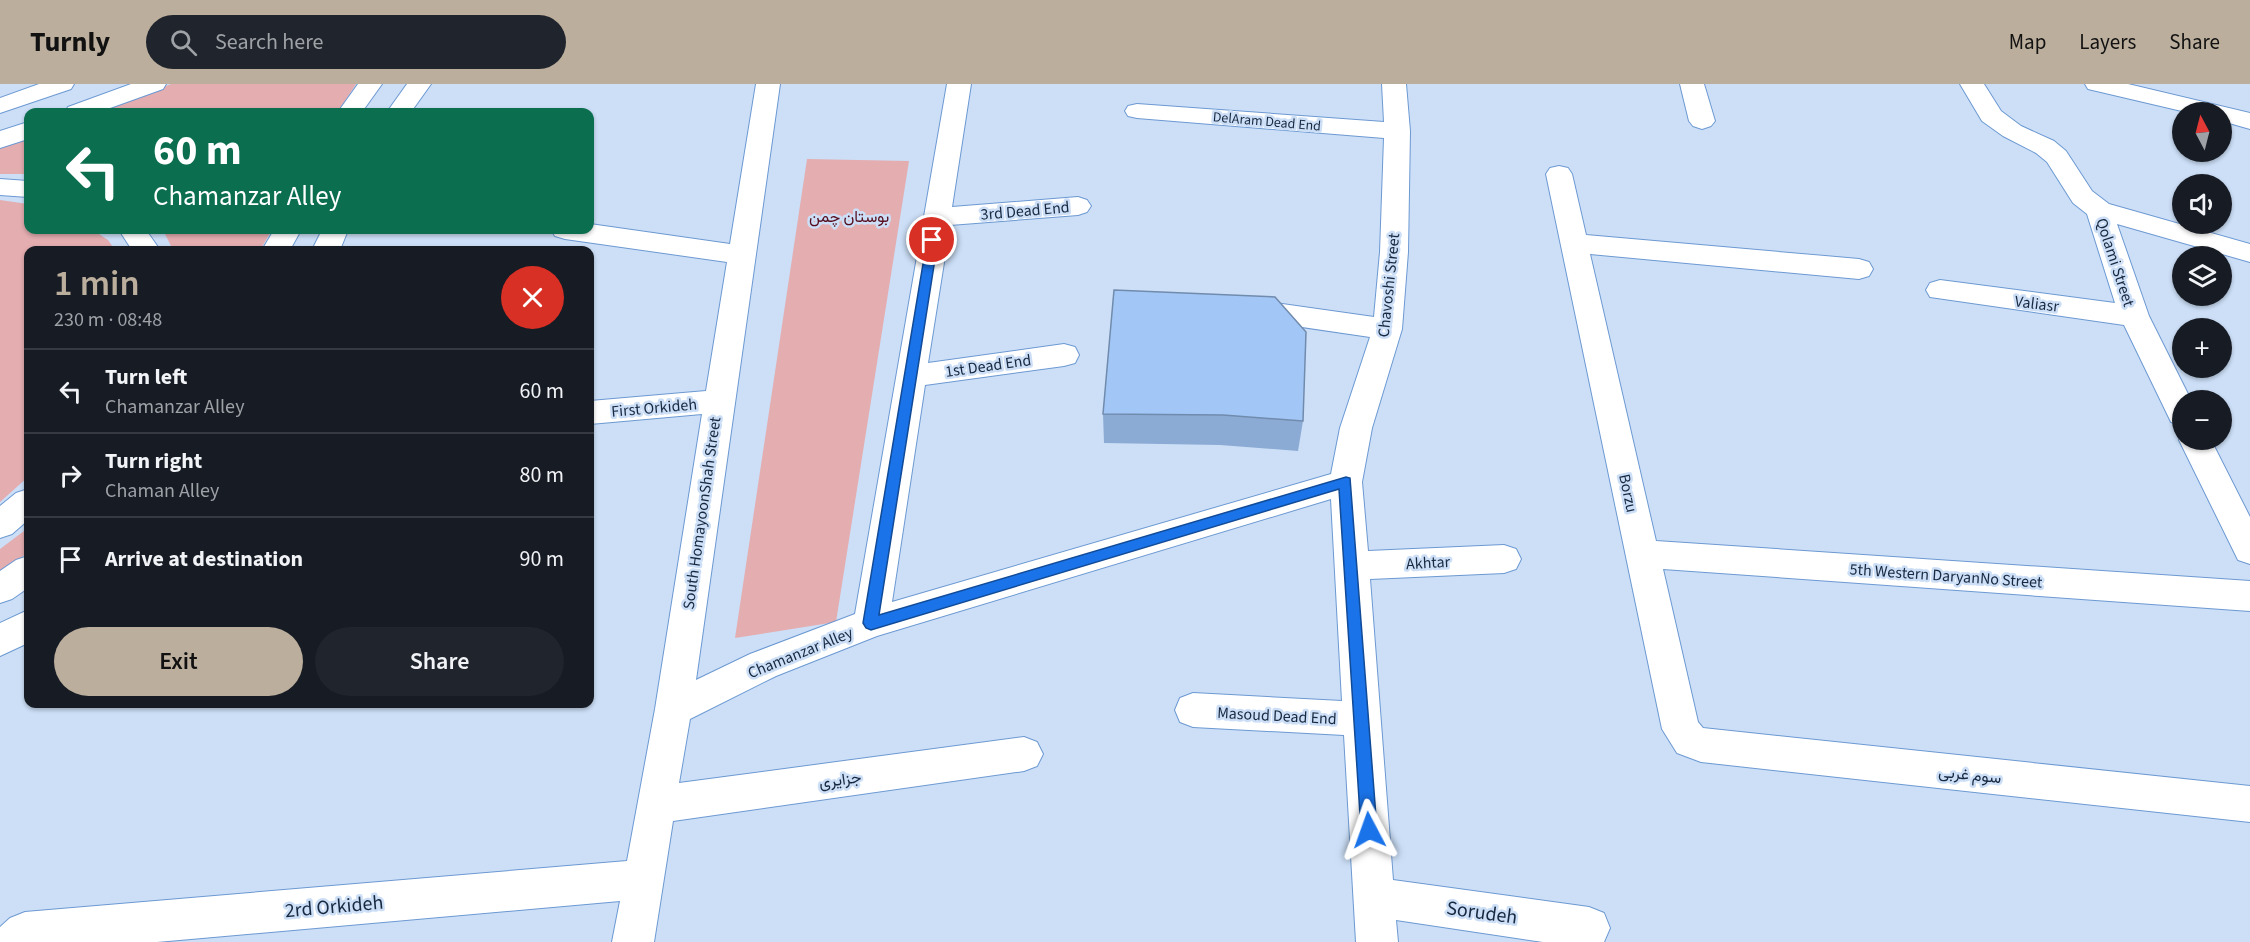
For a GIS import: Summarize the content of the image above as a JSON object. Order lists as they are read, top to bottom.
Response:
{
  "streets": {
    "main road": [
      "DelAram Dead End",
      "3rd Dead End",
      "Qolami Street",
      "Chavoshi Street",
      "Valiasr",
      "1st Dead End",
      "First Orkideh",
      "Borzu",
      "South HomayoonShah Street",
      "Akhtar",
      "5th Western DaryanNo Street",
      "Chamanzar Alley",
      "Masoud Dead End",
      "سوم غربی",
      "جزایری",
      "2rd Orkideh",
      "Sorudeh"
    ]
  },
  "crossings": [
    ["DelAram Dead End", "Chavoshi Street"],
    ["Qolami Street", "Valiasr"],
    ["Chavoshi Street", "Akhtar"],
    ["Chavoshi Street", "Chamanzar Alley"],
    ["Chavoshi Street", "Masoud Dead End"],
    ["Chavoshi Street", "Sorudeh"],
    ["First Orkideh", "South HomayoonShah Street"],
    ["Borzu", "5th Western DaryanNo Street"],
    ["Borzu", "سوم غربی"],
    ["South HomayoonShah Street", "Chamanzar Alley"],
    ["South HomayoonShah Street", "جزایری"],
    ["South HomayoonShah Street", "2rd Orkideh"]
  ],
  "parks": ["بوستان چمن"],
  "north": "top",
  "page": {
    "header": "Turnly",
    "search": "Search here",
    "nav": ["Map", "Layers", "Share"],
    "map_buttons": ["+", "−"],
    "turn": ["60 m", "Chamanzar Alley"],
    "heading": ["1 min", "230 m · 08:48"],
    "list": [
      {
        "name": "Turn left",
        "note": "Chamanzar Alley",
        "value": "60 m"
      },
      {
        "name": "Turn right",
        "note": "Chaman Alley",
        "value": "80 m"
      },
      {
        "name": "Arrive at destination",
        "value": "90 m"
      }
    ],
    "buttons": ["Exit", "Share"]
  }
}
